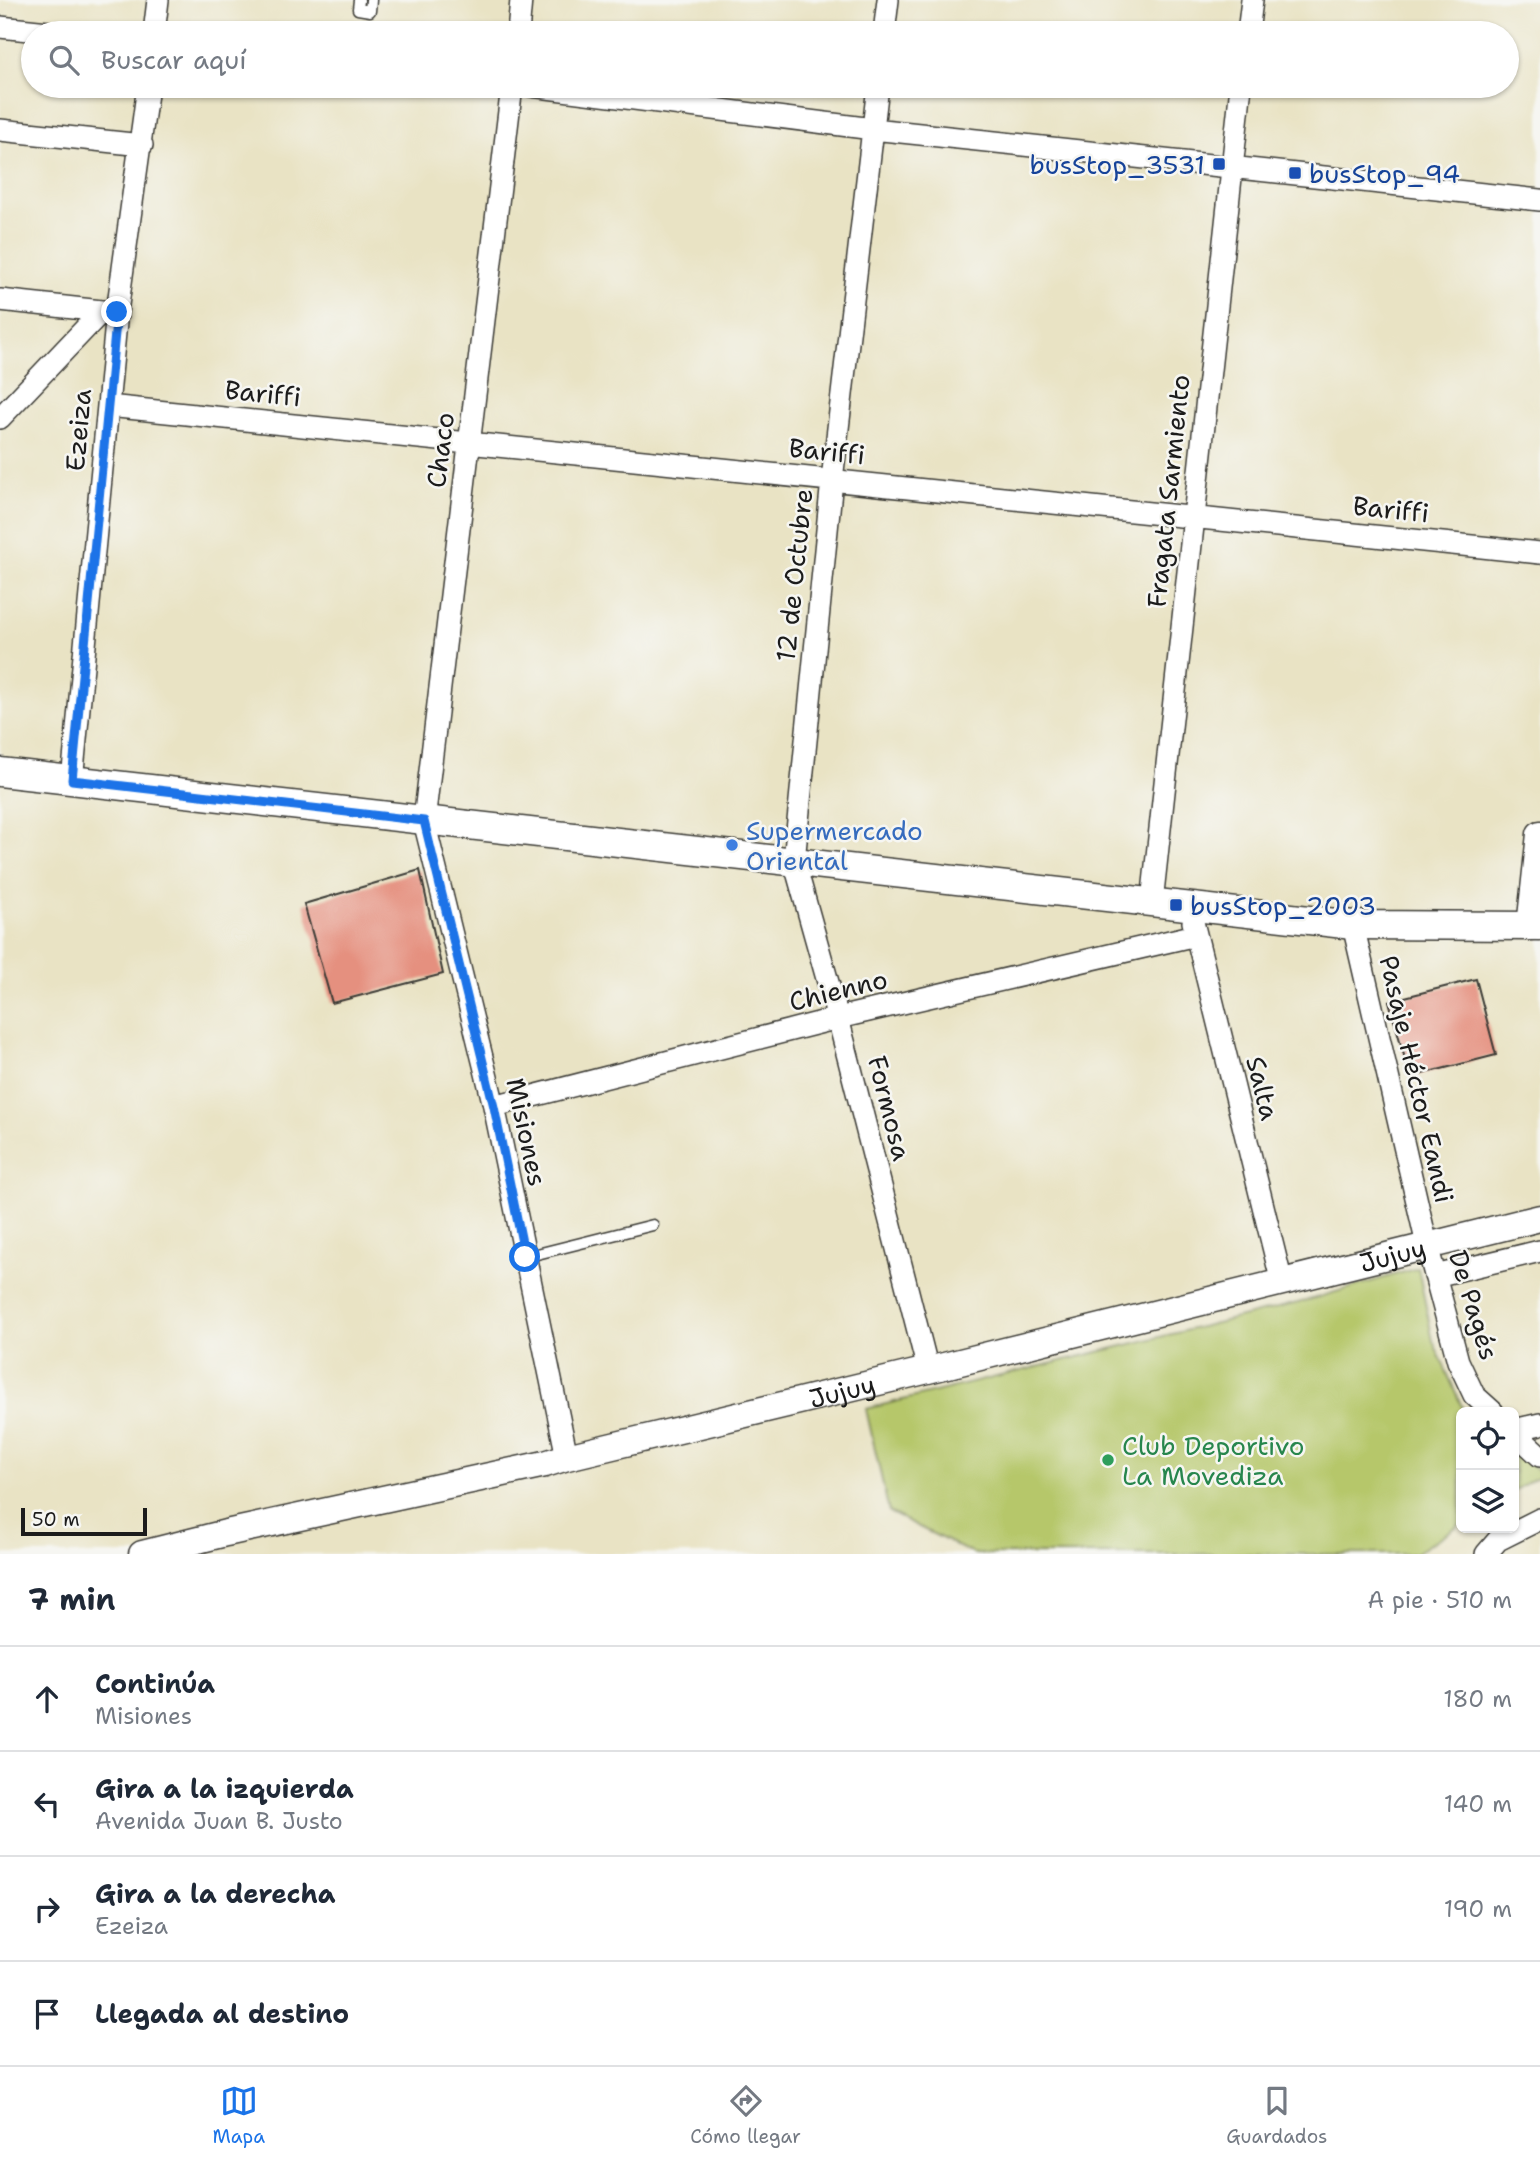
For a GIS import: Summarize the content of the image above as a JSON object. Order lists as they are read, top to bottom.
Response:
{
  "streets": {
    "street": [
      "Bariffi",
      "Ezeiza",
      "Chaco",
      "Fragata Sarmiento",
      "12 de Octubre",
      "Chienno",
      "Pasaje Héctor Eandi",
      "Salta",
      "Formosa",
      "Misiones",
      "Jujuy",
      "De Pagés"
    ]
  },
  "crossings": [
    ["Bariffi", "Ezeiza"],
    ["Bariffi", "Chaco"],
    ["Bariffi", "Fragata Sarmiento"],
    ["Bariffi", "12 de Octubre"],
    ["Chaco", "Misiones"],
    ["12 de Octubre", "Formosa"],
    ["Chienno", "Salta"],
    ["Chienno", "Formosa"],
    ["Chienno", "Misiones"],
    ["Pasaje Héctor Eandi", "Jujuy"],
    ["Pasaje Héctor Eandi", "De Pagés"],
    ["Salta", "Jujuy"],
    ["Formosa", "Jujuy"],
    ["Misiones", "Jujuy"],
    ["Jujuy", "De Pagés"]
  ],
  "places": {
    "transit": ["busStop_3531", "busStop_94", "busStop_2003"],
    "other": ["Supermercado Oriental", "Club Deportivo La Movediza"]
  },
  "scale_bar": "50 m",
  "page": {
    "search": "Buscar aquí",
    "scale": "50 m",
    "heading": ["7 min", "A pie · 510 m"],
    "list": [
      ["Continúa", "Misiones", "180 m"],
      ["Gira a la izquierda", "Avenida Juan B. Justo", "140 m"],
      ["Gira a la derecha", "Ezeiza", "190 m"],
      "Llegada al destino"
    ],
    "nav": ["Mapa", "Cómo llegar", "Guardados"]
  }
}
